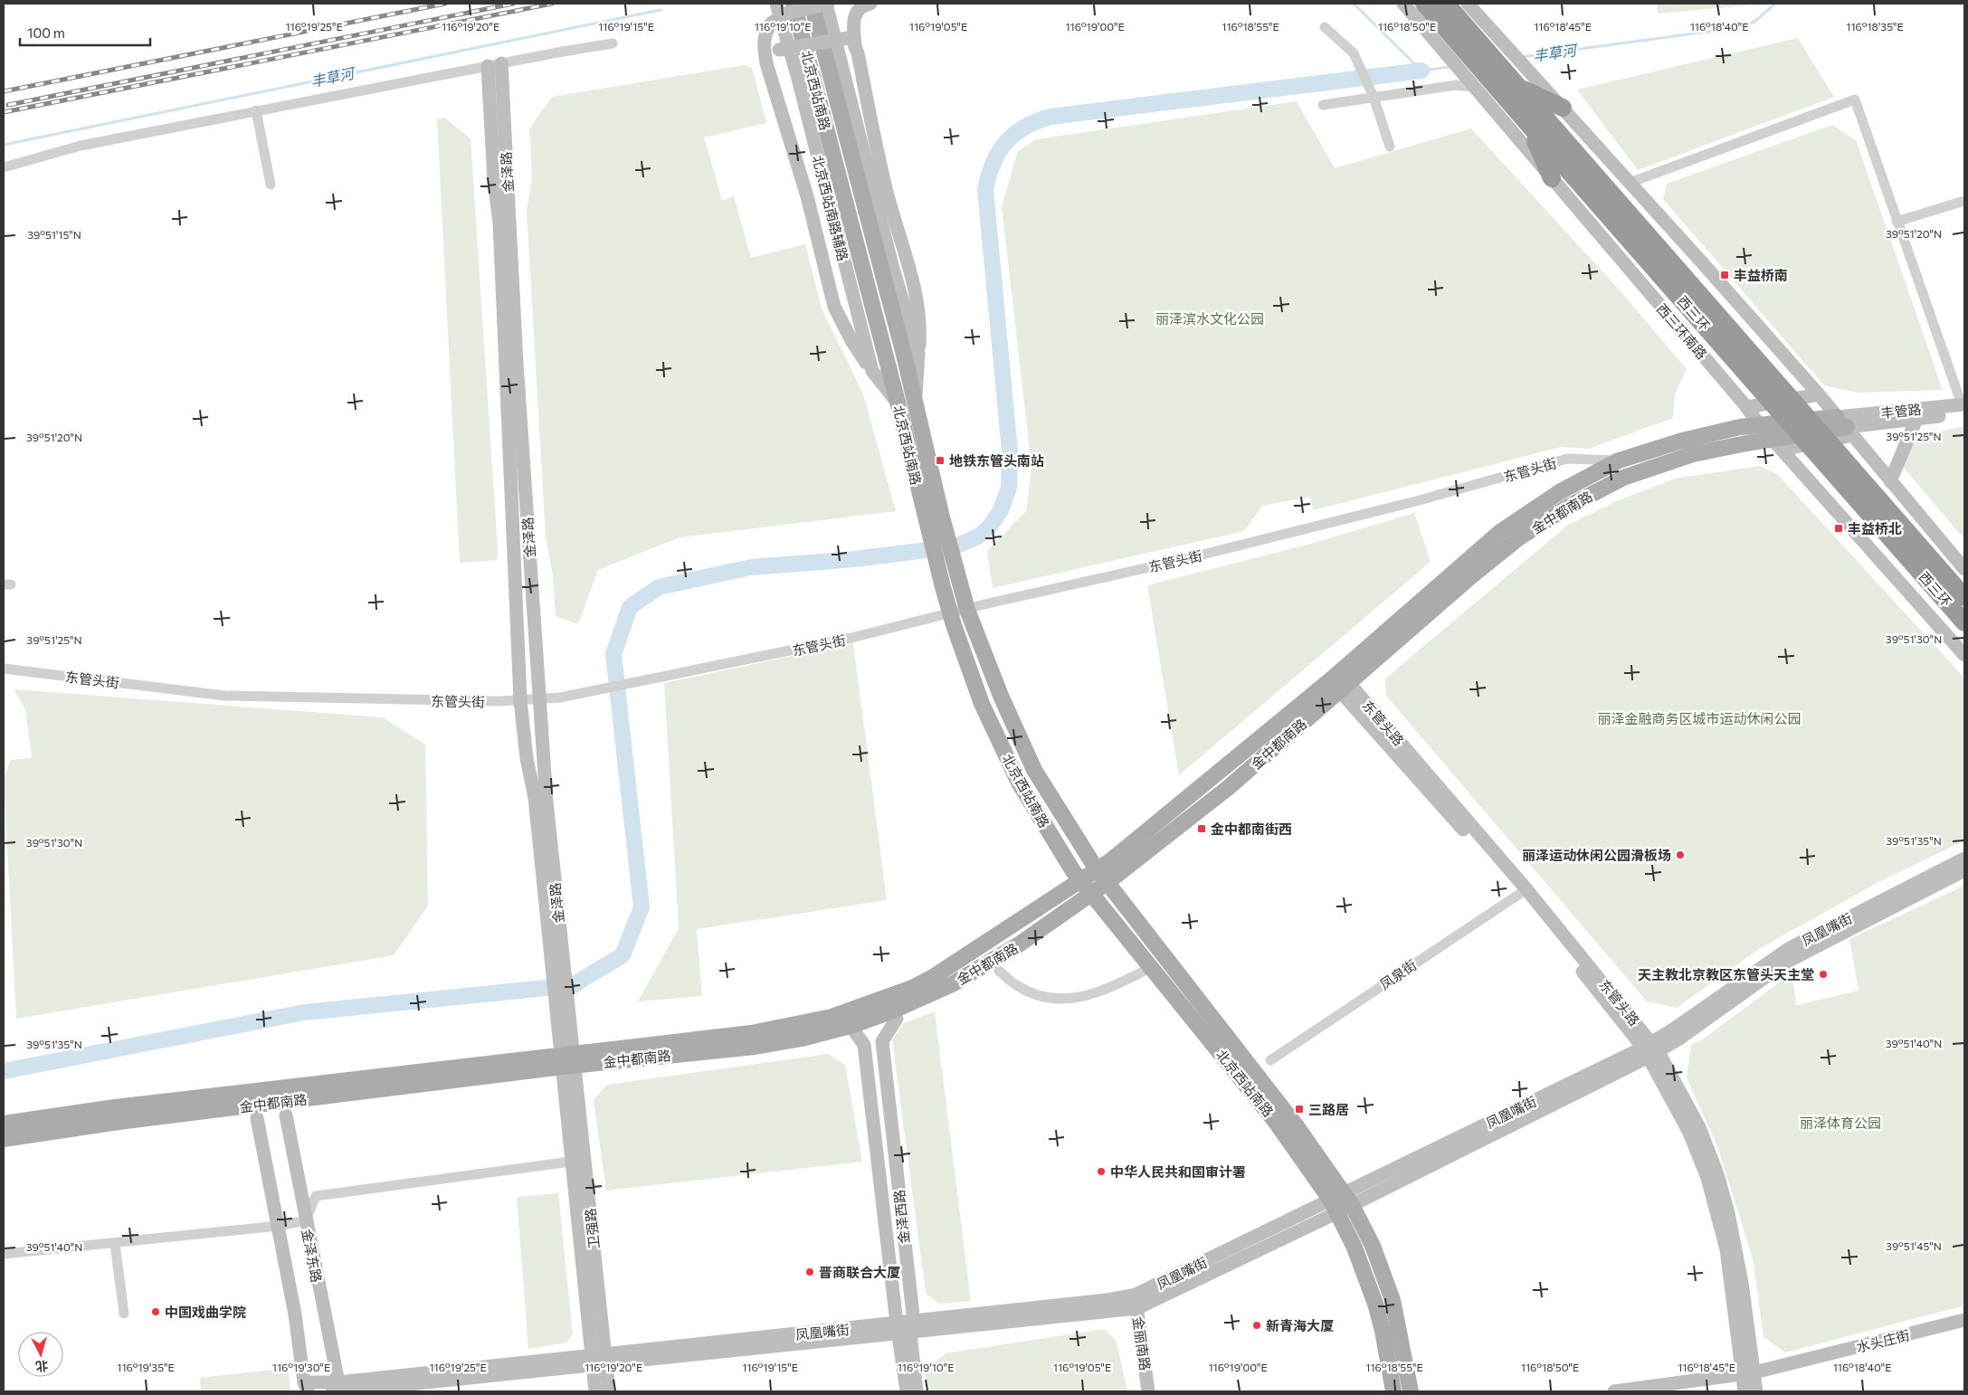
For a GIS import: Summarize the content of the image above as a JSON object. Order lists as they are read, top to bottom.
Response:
{
  "streets": {
    "highway": ["西三环"],
    "main road": ["北京西站南路", "金中都南路"],
    "street": [
      "金泽路",
      "北京西站南路辅路",
      "西三环南路",
      "丰管路",
      "东管头街",
      "东管头路",
      "凤凰嘴街",
      "凤泉街",
      "金泽西路",
      "卫强路",
      "金泽东路",
      "水头庄街",
      "金丽南路"
    ]
  },
  "crossings": [
    ["北京西站南路", "北京西站南路辅路"],
    ["北京西站南路", "东管头街"],
    ["北京西站南路", "金中都南路"],
    ["北京西站南路", "凤凰嘴街"],
    ["金泽路", "东管头街"],
    ["金泽路", "金中都南路"],
    ["金泽路", "卫强路"],
    ["西三环", "西三环南路"],
    ["西三环南路", "金中都南路"],
    ["丰管路", "金中都南路"],
    ["东管头街", "金中都南路"],
    ["金中都南路", "东管头路"],
    ["金中都南路", "卫强路"],
    ["东管头路", "凤凰嘴街"],
    ["东管头路", "凤泉街"],
    ["东管头路", "水头庄街"],
    ["凤凰嘴街", "金泽西路"],
    ["凤凰嘴街", "卫强路"],
    ["凤凰嘴街", "金泽东路"],
    ["凤凰嘴街", "金丽南路"]
  ],
  "water": ["丰草河"],
  "parks": ["丽泽滨水文化公园", "丽泽金融商务区城市运动休闲公园", "丽泽体育公园"],
  "places": {
    "transit": [
      "丰益桥南",
      "地铁东管头南站",
      "丰益桥北",
      "金中都南街西",
      "三路居"
    ],
    "other": [
      "丽泽运动休闲公园滑板场",
      "天主教北京教区东管头天主堂",
      "中华人民共和国审计署",
      "晋商联合大厦",
      "中国戏曲学院",
      "新青海大厦"
    ]
  },
  "scale_bar": "100 m",
  "north": "bottom",
  "coordinates": [
    "116°19'25\"E",
    "116°19'20\"E",
    "116°19'15\"E",
    "116°19'10\"E",
    "116°19'05\"E",
    "116°19'00\"E",
    "116°18'55\"E",
    "116°18'50\"E",
    "116°18'45\"E",
    "116°18'40\"E",
    "116°18'35\"E",
    "39°51'20\"N",
    "39°51'15\"N",
    "39°51'25\"N",
    "39°51'30\"N",
    "39°51'35\"N",
    "39°51'40\"N",
    "39°51'45\"N",
    "116°19'35\"E",
    "116°19'30\"E"
  ]
}
